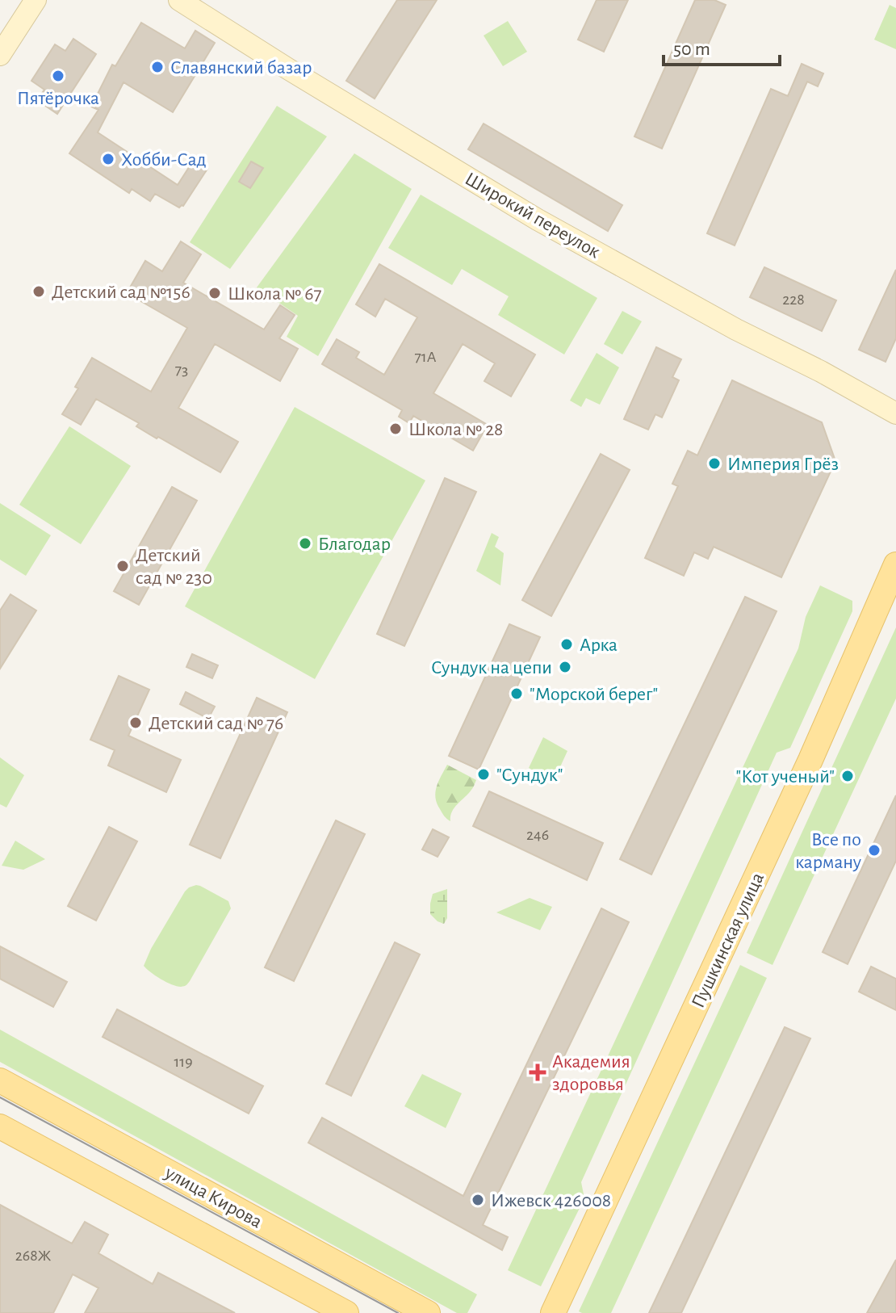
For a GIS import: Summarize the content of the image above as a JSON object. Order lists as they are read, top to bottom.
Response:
{
  "streets": {
    "main road": ["Пушкинская улица", "улица Кирова"],
    "street": ["Широкий переулок"]
  },
  "places": {
    "other": [
      "Славянский базар",
      "Пятёрочка",
      "Хобби-Сад",
      "Детский сад №156",
      "Школа № 67",
      "Школа № 28",
      "Империя Грёз",
      "Благодар",
      "Детский сад № 230",
      "Арка",
      "Сундук на цепи",
      "\"Морской берег\"",
      "Детский сад № 76",
      "\"Сундук\"",
      "\"Кот ученый\"",
      "Все по карману",
      "Ижевск 426008"
    ],
    "health": ["Академия здоровья"]
  },
  "house_numbers": [
    "228",
    "71А",
    "73",
    "246",
    "119",
    "268Ж"
  ],
  "scale_bar": "50 m"
}
